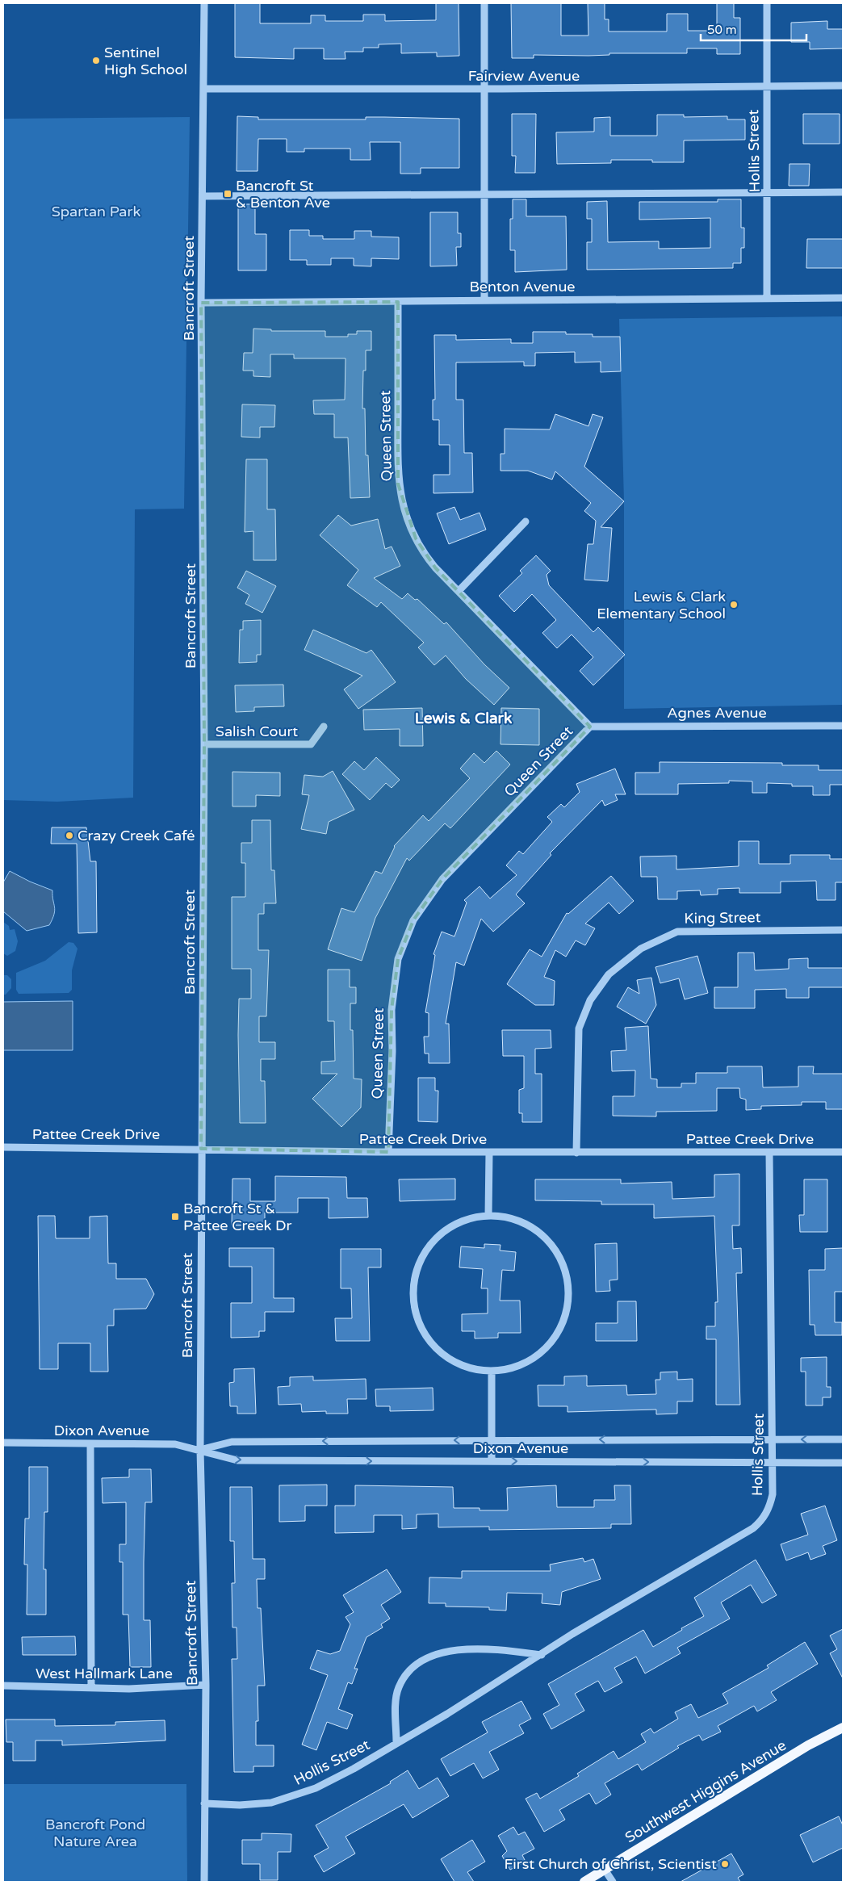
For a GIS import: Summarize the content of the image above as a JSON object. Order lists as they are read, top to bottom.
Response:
{
  "streets": {
    "main road": ["Southwest Higgins Avenue"],
    "street": [
      "Fairview Avenue",
      "Hollis Street",
      "Benton Avenue",
      "Bancroft Street",
      "Queen Street",
      "Agnes Avenue",
      "Salish Court",
      "King Street",
      "Pattee Creek Drive",
      "Dixon Avenue",
      "West Hallmark Lane"
    ]
  },
  "crossings": [
    ["Fairview Avenue", "Hollis Street"],
    ["Fairview Avenue", "Bancroft Street"],
    ["Hollis Street", "Benton Avenue"],
    ["Hollis Street", "Bancroft Street"],
    ["Hollis Street", "Pattee Creek Drive"],
    ["Hollis Street", "Dixon Avenue"],
    ["Benton Avenue", "Bancroft Street"],
    ["Benton Avenue", "Queen Street"],
    ["Bancroft Street", "Salish Court"],
    ["Bancroft Street", "Pattee Creek Drive"],
    ["Bancroft Street", "Dixon Avenue"],
    ["Bancroft Street", "West Hallmark Lane"],
    ["Queen Street", "Agnes Avenue"],
    ["Queen Street", "Pattee Creek Drive"],
    ["King Street", "Pattee Creek Drive"]
  ],
  "districts": ["Lewis & Clark"],
  "parks": ["Spartan Park", "Bancroft Pond Nature Area"],
  "places": {
    "other": [
      "Sentinel High School",
      "Lewis & Clark Elementary School",
      "Crazy Creek Café",
      "First Church of Christ, Scientist"
    ],
    "transit": ["Bancroft St & Benton Ave", "Bancroft St & Pattee Creek Dr"]
  },
  "scale_bar": "50 m"
}
